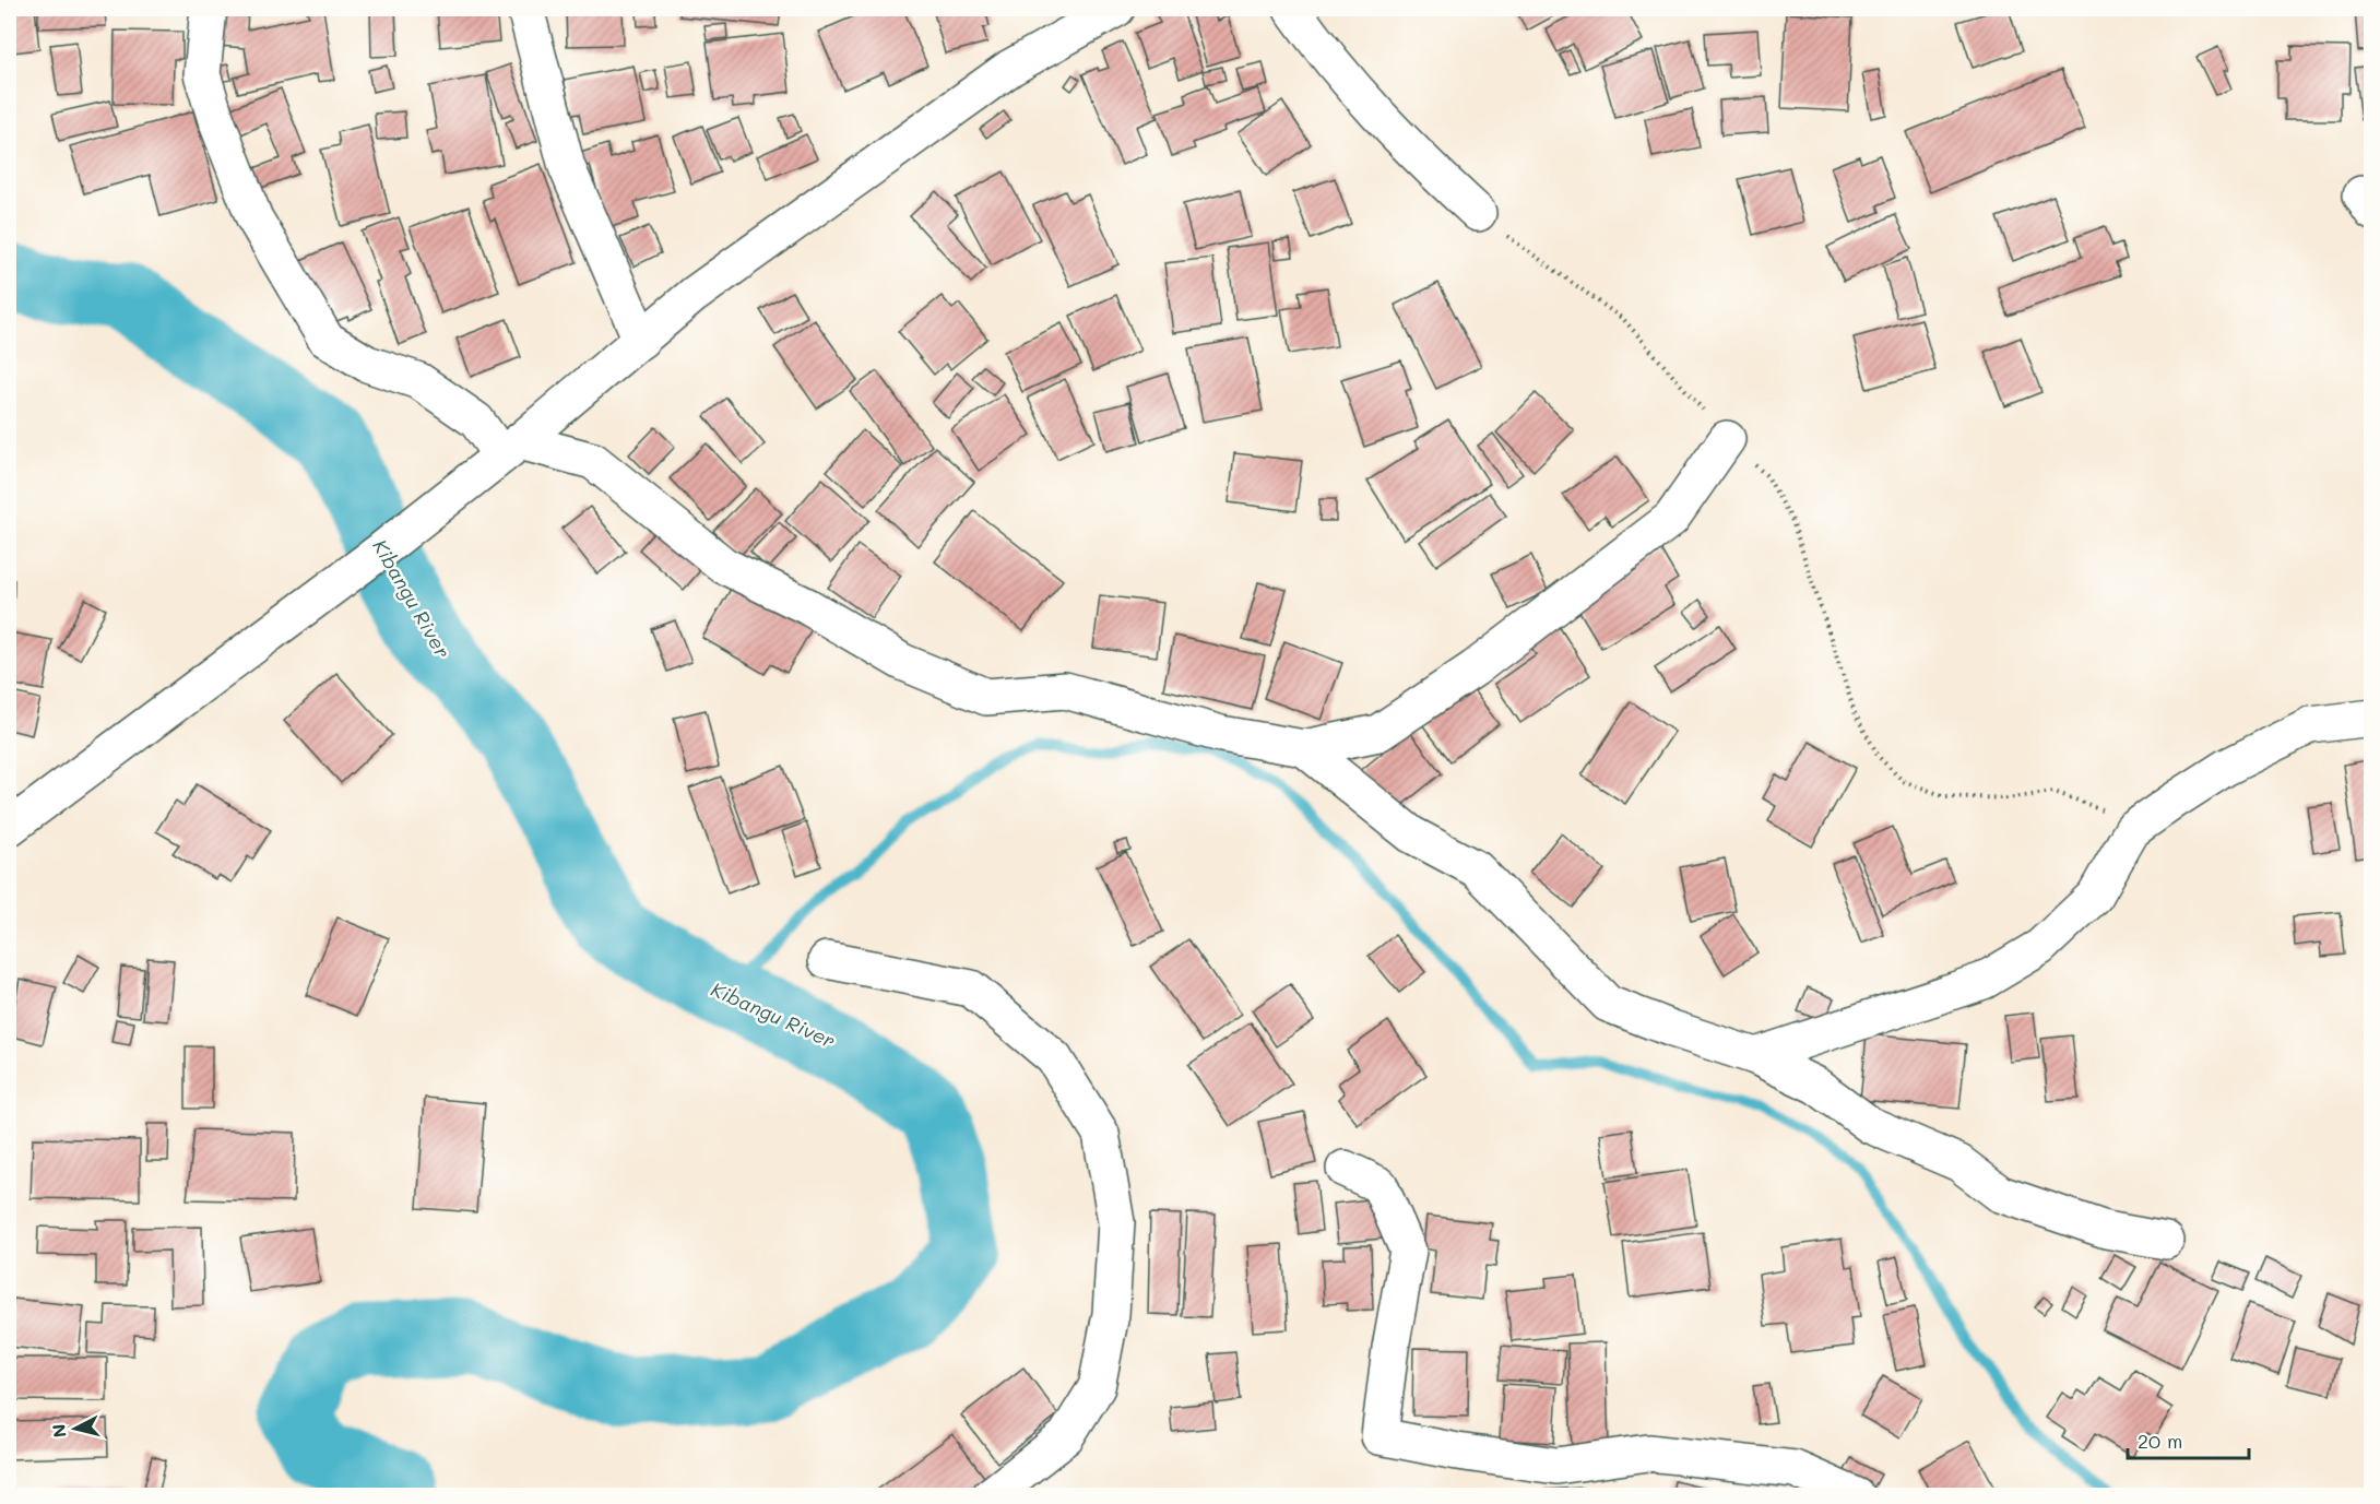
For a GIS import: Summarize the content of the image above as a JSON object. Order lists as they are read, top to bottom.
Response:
{
  "water": ["Kibangu River"],
  "scale_bar": "20 m",
  "north": "left"
}
